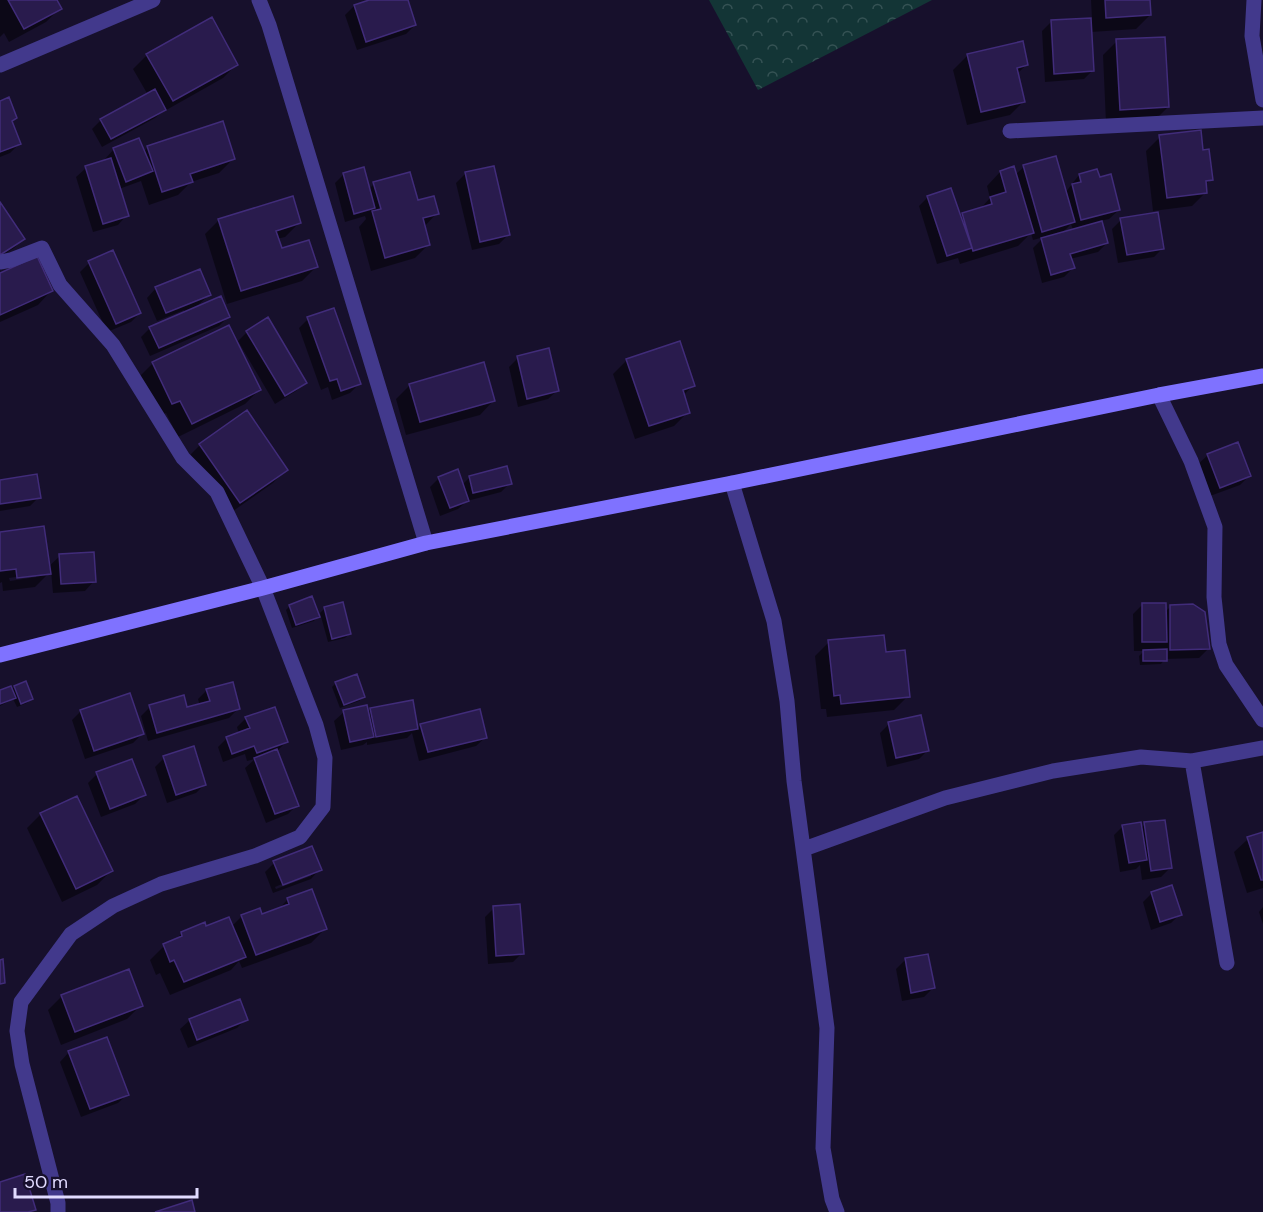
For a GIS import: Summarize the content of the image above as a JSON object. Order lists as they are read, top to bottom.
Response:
{
  "scale_bar": "50 m"
}
